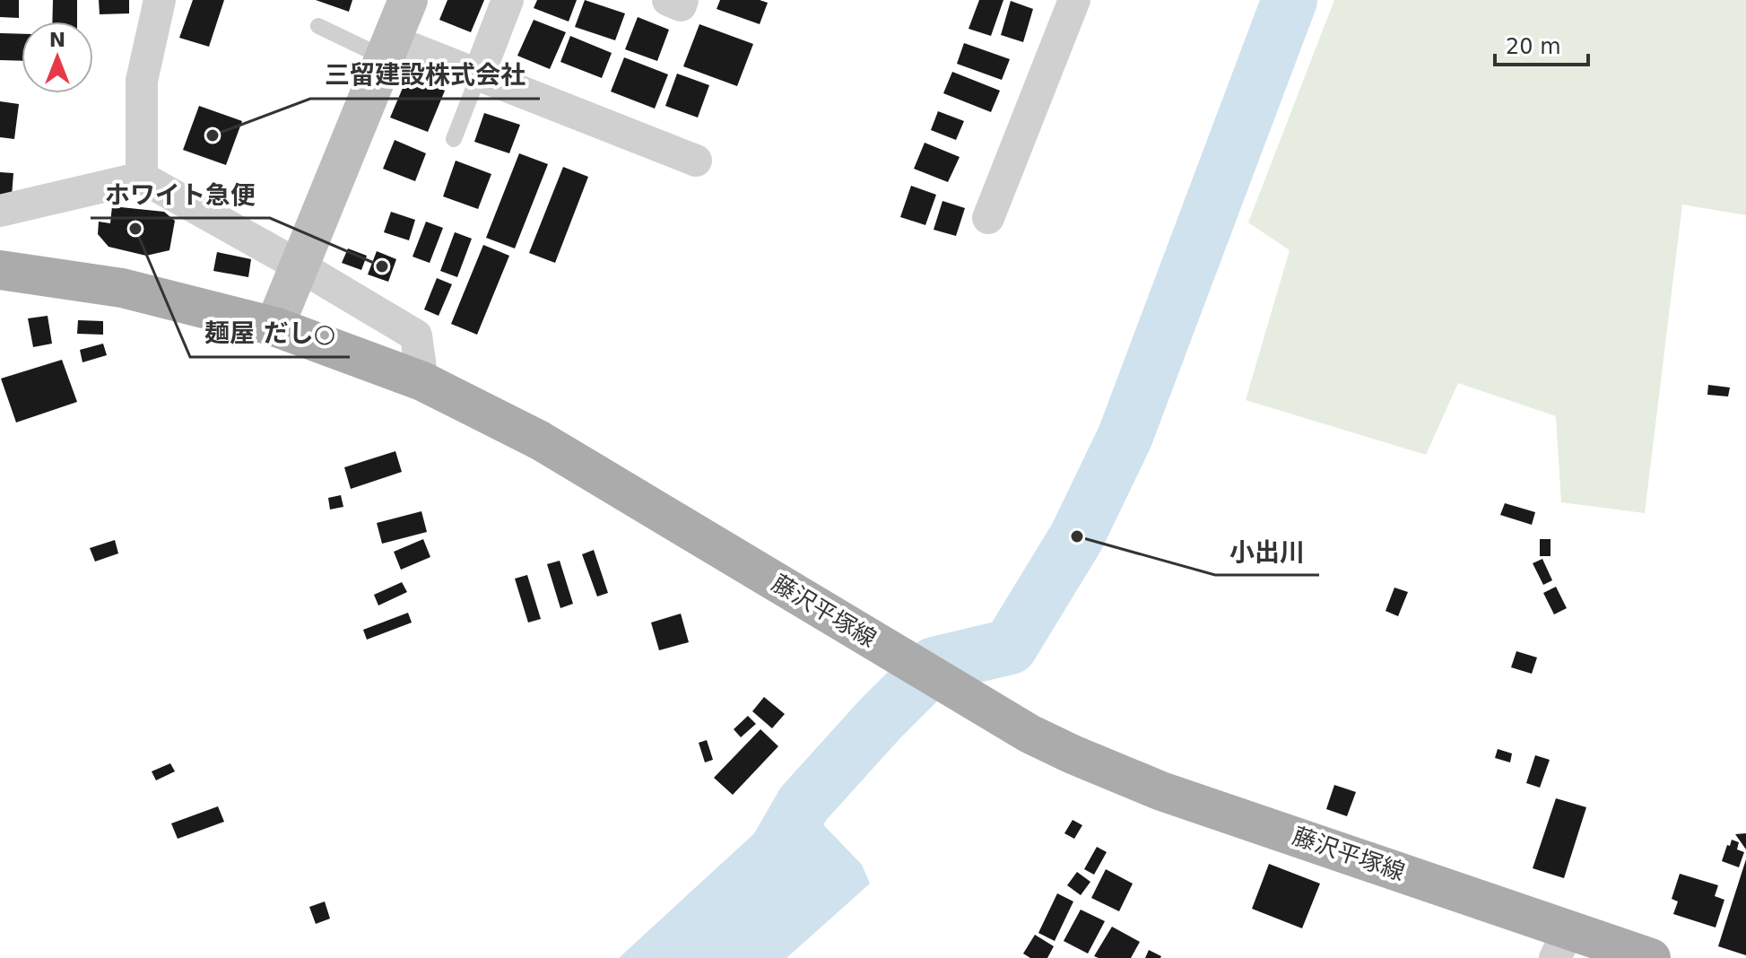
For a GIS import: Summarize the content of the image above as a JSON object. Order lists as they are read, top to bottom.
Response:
{
  "streets": {
    "main road": ["藤沢平塚線"]
  },
  "places": [
    "三留建設株式会社",
    "麺屋 だし○",
    "ホワイト急便",
    "小出川"
  ],
  "scale_bar": "20 m",
  "north": "top"
}
